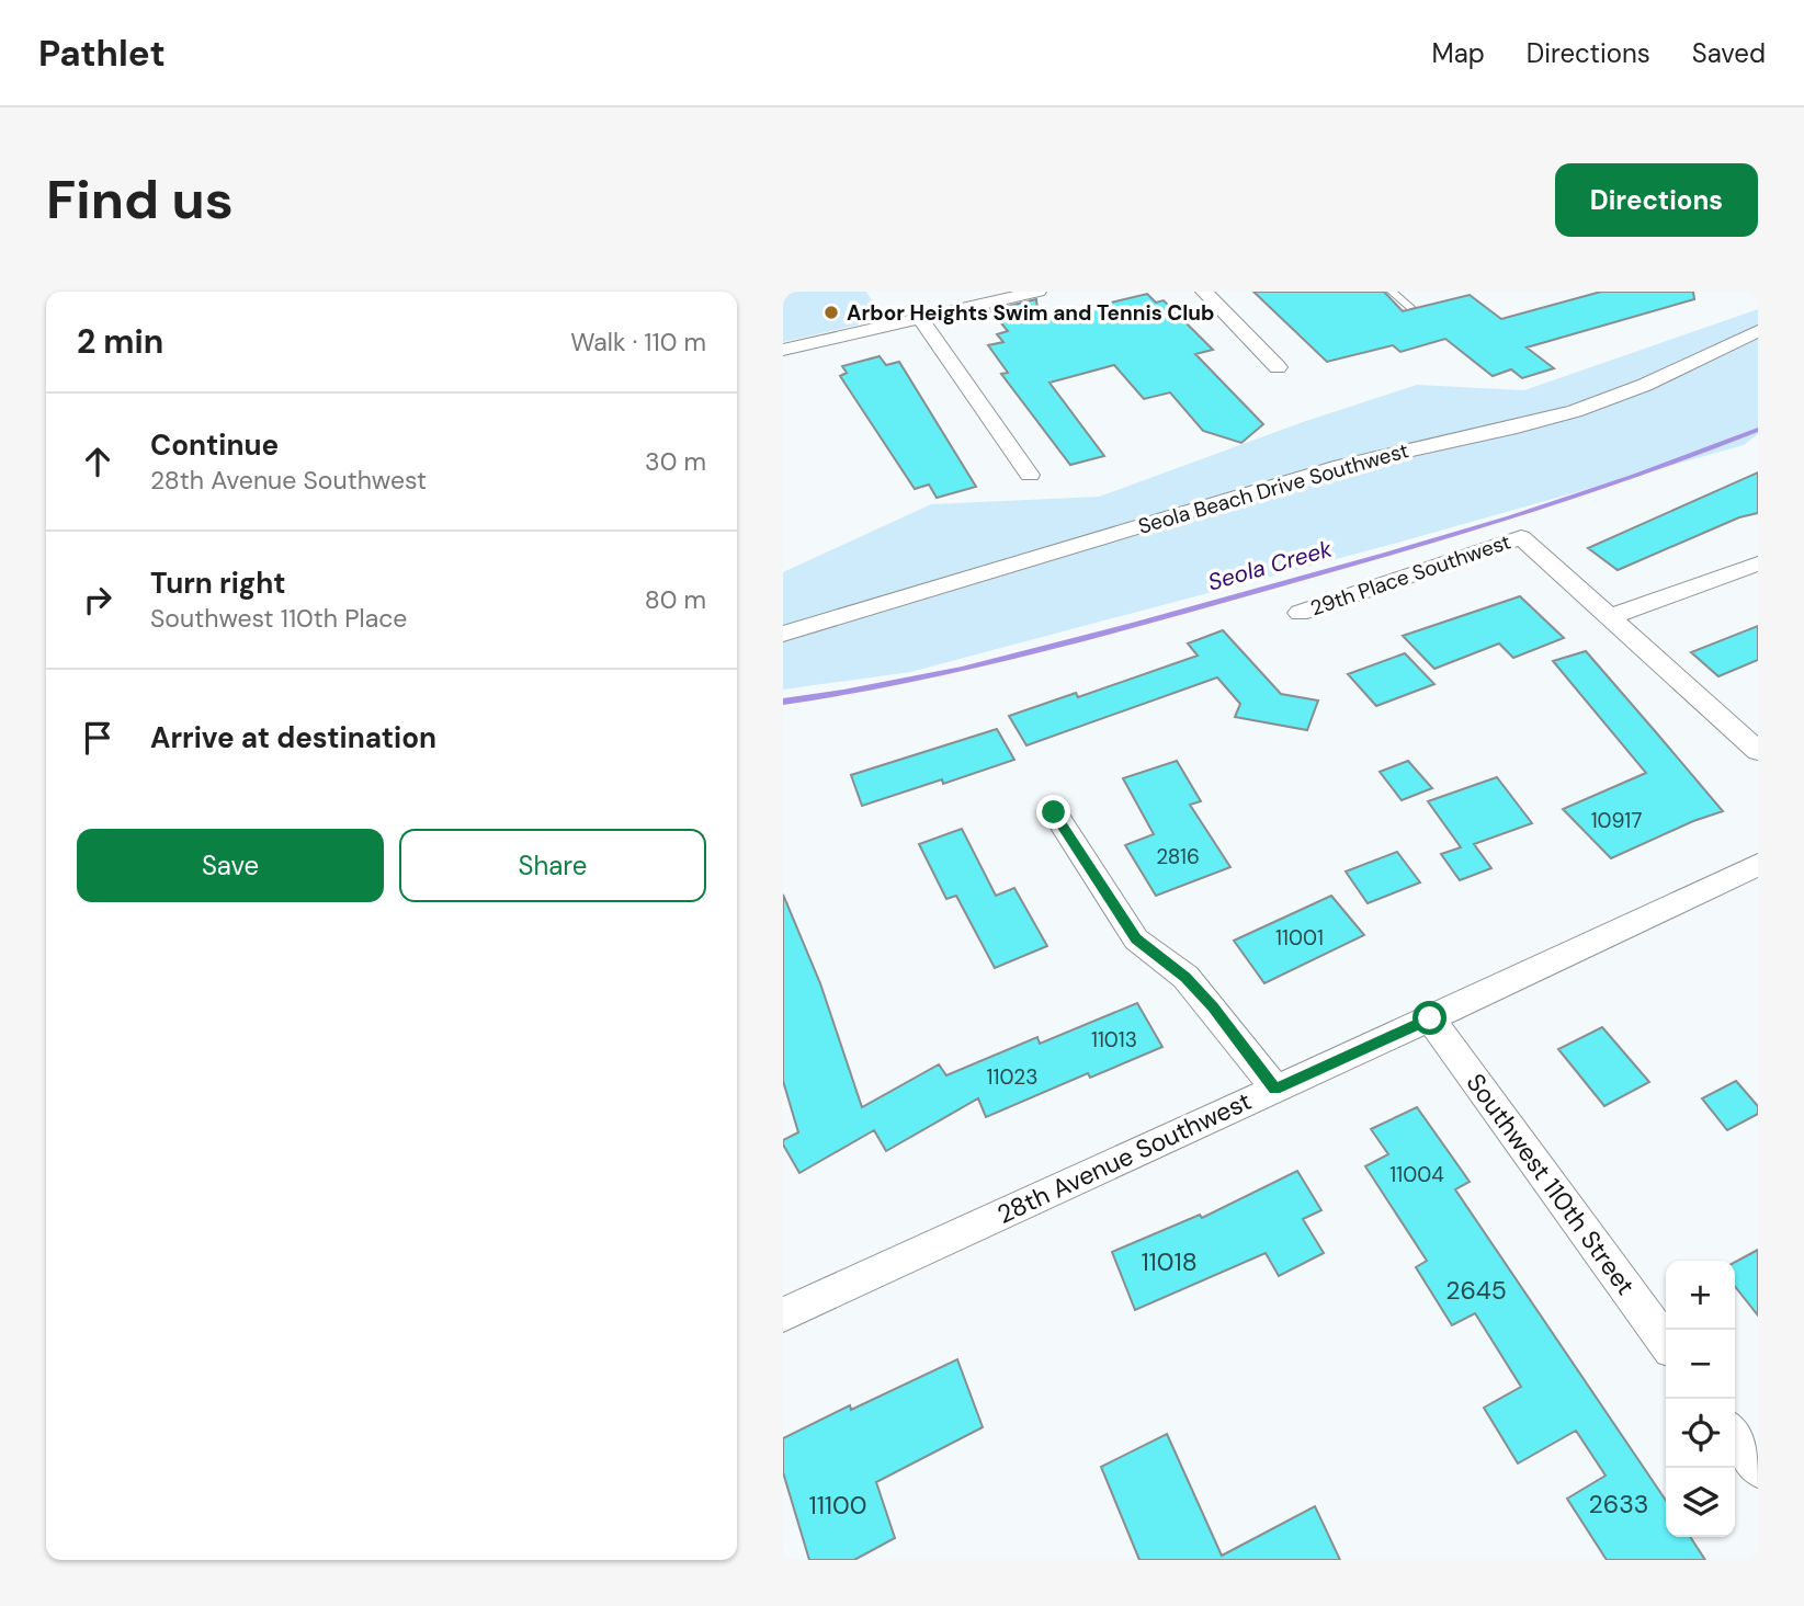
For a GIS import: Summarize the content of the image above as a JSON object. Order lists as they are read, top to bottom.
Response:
{
  "streets": {
    "street": [
      "Seola Beach Drive Southwest",
      "29th Place Southwest",
      "28th Avenue Southwest",
      "Southwest 110th Street"
    ]
  },
  "crossings": [
    ["28th Avenue Southwest", "Southwest 110th Street"]
  ],
  "water": ["Seola Creek"],
  "places": ["Arbor Heights Swim and Tennis Club"],
  "house_numbers": [
    "10917",
    "2816",
    "11001",
    "11013",
    "11023",
    "11004",
    "11018",
    "2645",
    "2633",
    "11100"
  ],
  "page": {
    "header": "Pathlet",
    "nav": ["Map", "Directions", "Saved"],
    "buttons": [
      "Directions",
      ["Save", "Share"]
    ],
    "title": "Find us",
    "heading": ["2 min", "Walk · 110 m"],
    "list": [
      ["Continue", "28th Avenue Southwest", "30 m"],
      ["Turn right", "Southwest 110th Place", "80 m"],
      "Arrive at destination"
    ],
    "map_buttons": ["+", "−"]
  }
}
